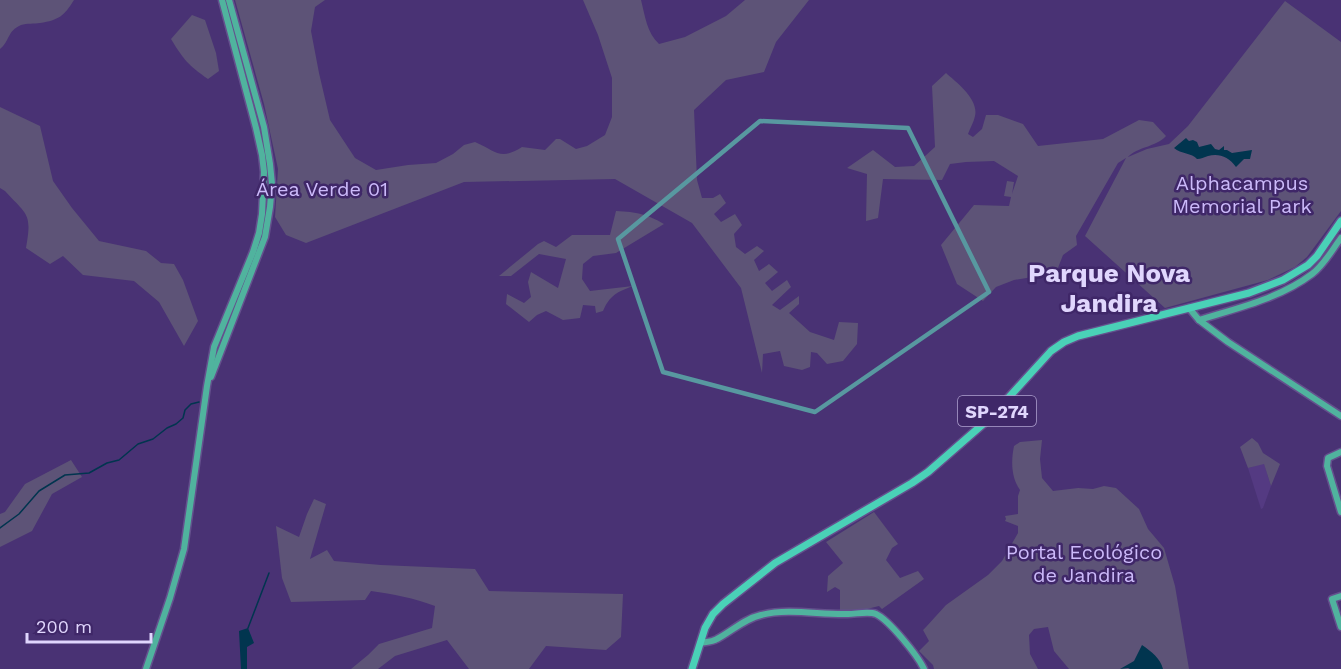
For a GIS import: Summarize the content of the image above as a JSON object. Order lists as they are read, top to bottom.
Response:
{
  "streets": {
    "main road": ["SP-274"]
  },
  "districts": ["Parque Nova Jandira"],
  "parks": ["Alphacampus Memorial Park", "Área Verde 01", "Portal Ecológico de Jandira"],
  "scale_bar": "200 m"
}
